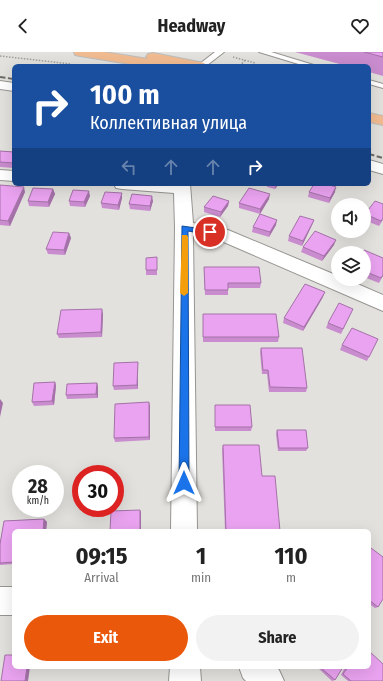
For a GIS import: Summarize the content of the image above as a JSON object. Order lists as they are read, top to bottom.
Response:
{
  "page": {
    "header": "Headway",
    "turn": ["100 m", "Коллективная улица"],
    "speed": "28 km/h",
    "limit": "30",
    "eta": [
      "09:15",
      "Arrival",
      "1",
      "min",
      "110",
      "m"
    ],
    "buttons": ["Exit", "Share"]
  }
}
